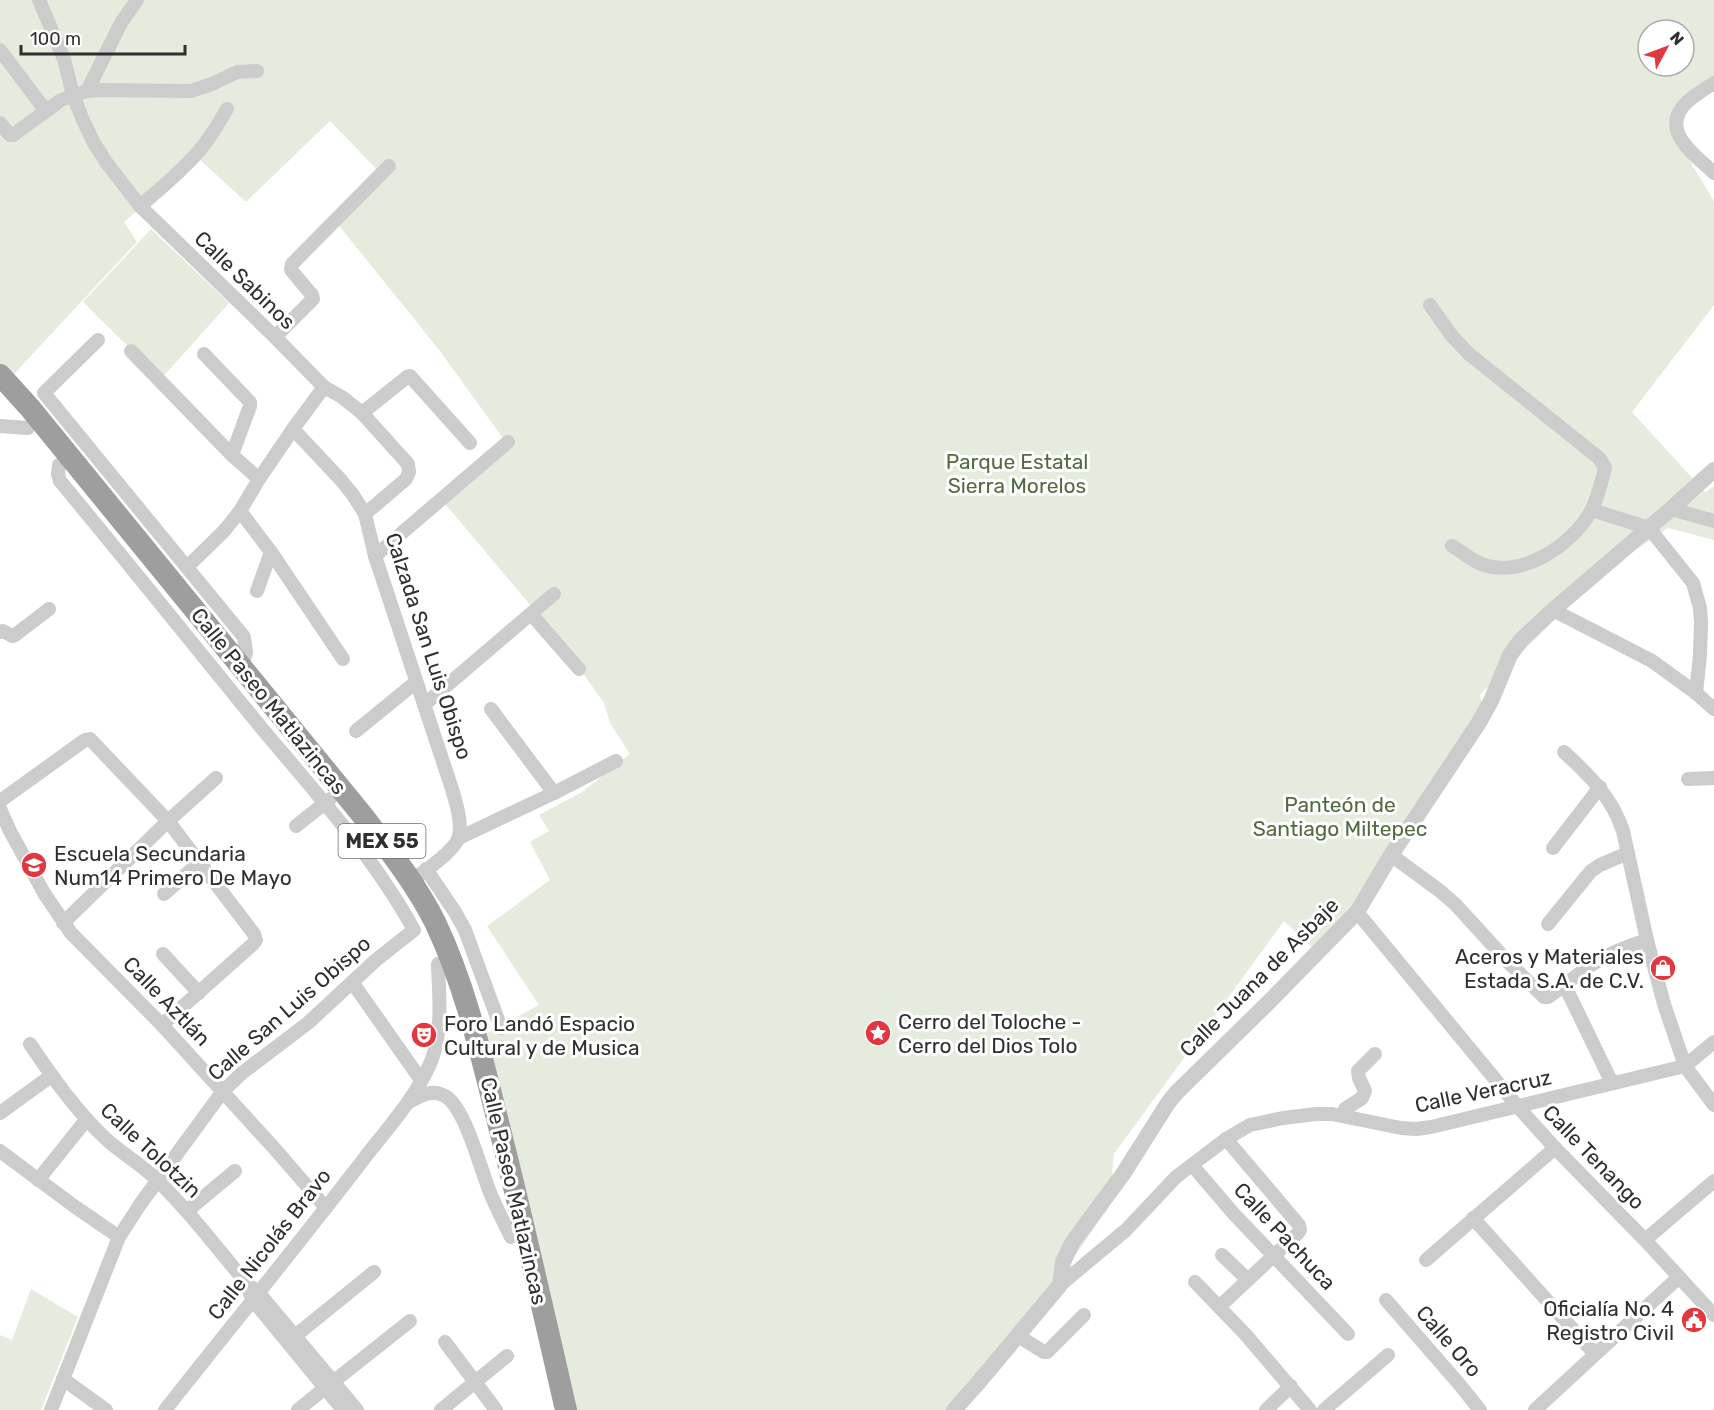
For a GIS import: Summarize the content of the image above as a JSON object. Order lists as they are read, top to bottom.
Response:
{
  "streets": {
    "highway": ["Calle Paseo Matlazincas", "MEX 55"],
    "street": [
      "Calle Sabinos",
      "Calzada San Luis Obispo",
      "Calle Juana de Asbaje",
      "Calle Aztlán",
      "Calle San Luis Obispo",
      "Calle Veracruz",
      "Calle Tolotzin",
      "Calle Tenango",
      "Calle Pachuca",
      "Calle Nicolás Bravo",
      "Calle Oro"
    ]
  },
  "crossings": [
    ["Calle Sabinos", "Calzada San Luis Obispo"],
    ["Calle Paseo Matlazincas", "Calle San Luis Obispo"],
    ["Calle Paseo Matlazincas", "Calle Nicolás Bravo"],
    ["Calle Juana de Asbaje", "Calle Veracruz"],
    ["Calle Juana de Asbaje", "Calle Tenango"],
    ["Calle Aztlán", "Calle San Luis Obispo"],
    ["Calle Aztlán", "Calle Nicolás Bravo"],
    ["Calle San Luis Obispo", "Calle Tolotzin"],
    ["Calle Veracruz", "Calle Tenango"],
    ["Calle Veracruz", "Calle Pachuca"],
    ["Calle Tolotzin", "Calle Nicolás Bravo"]
  ],
  "parks": ["Parque Estatal Sierra Morelos", "Panteón de Santiago Miltepec"],
  "places": {
    "school or university": ["Escuela Secundaria Num14 Primero De Mayo"],
    "shop": ["Aceros y Materiales Estada S.A. de C.V."],
    "place": ["Cerro del Toloche - Cerro del Dios Tolo"],
    "theatre": ["Foro Landó Espacio Cultural y de Musica"],
    "public building": ["Oficialía No. 4 Registro Civil"]
  },
  "scale_bar": "100 m",
  "north": "top right"
}
